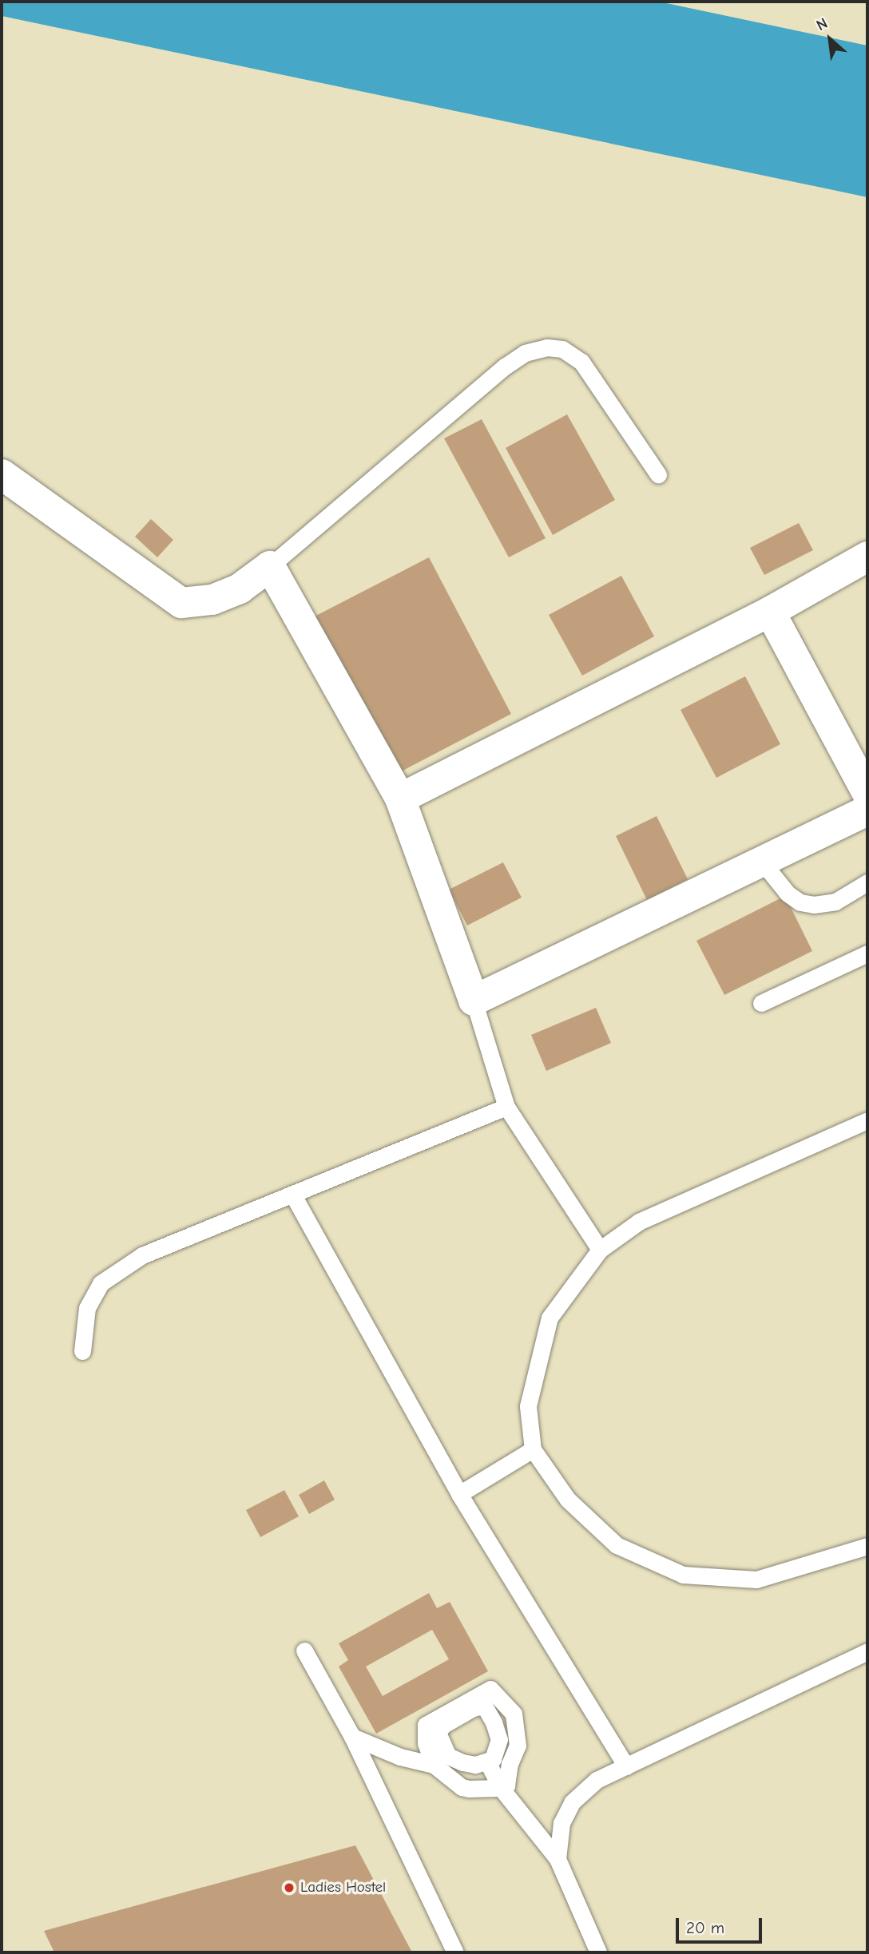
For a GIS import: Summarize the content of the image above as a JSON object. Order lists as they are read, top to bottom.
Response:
{
  "places": ["Ladies Hostel"],
  "scale_bar": "20 m",
  "north": "top left"
}
